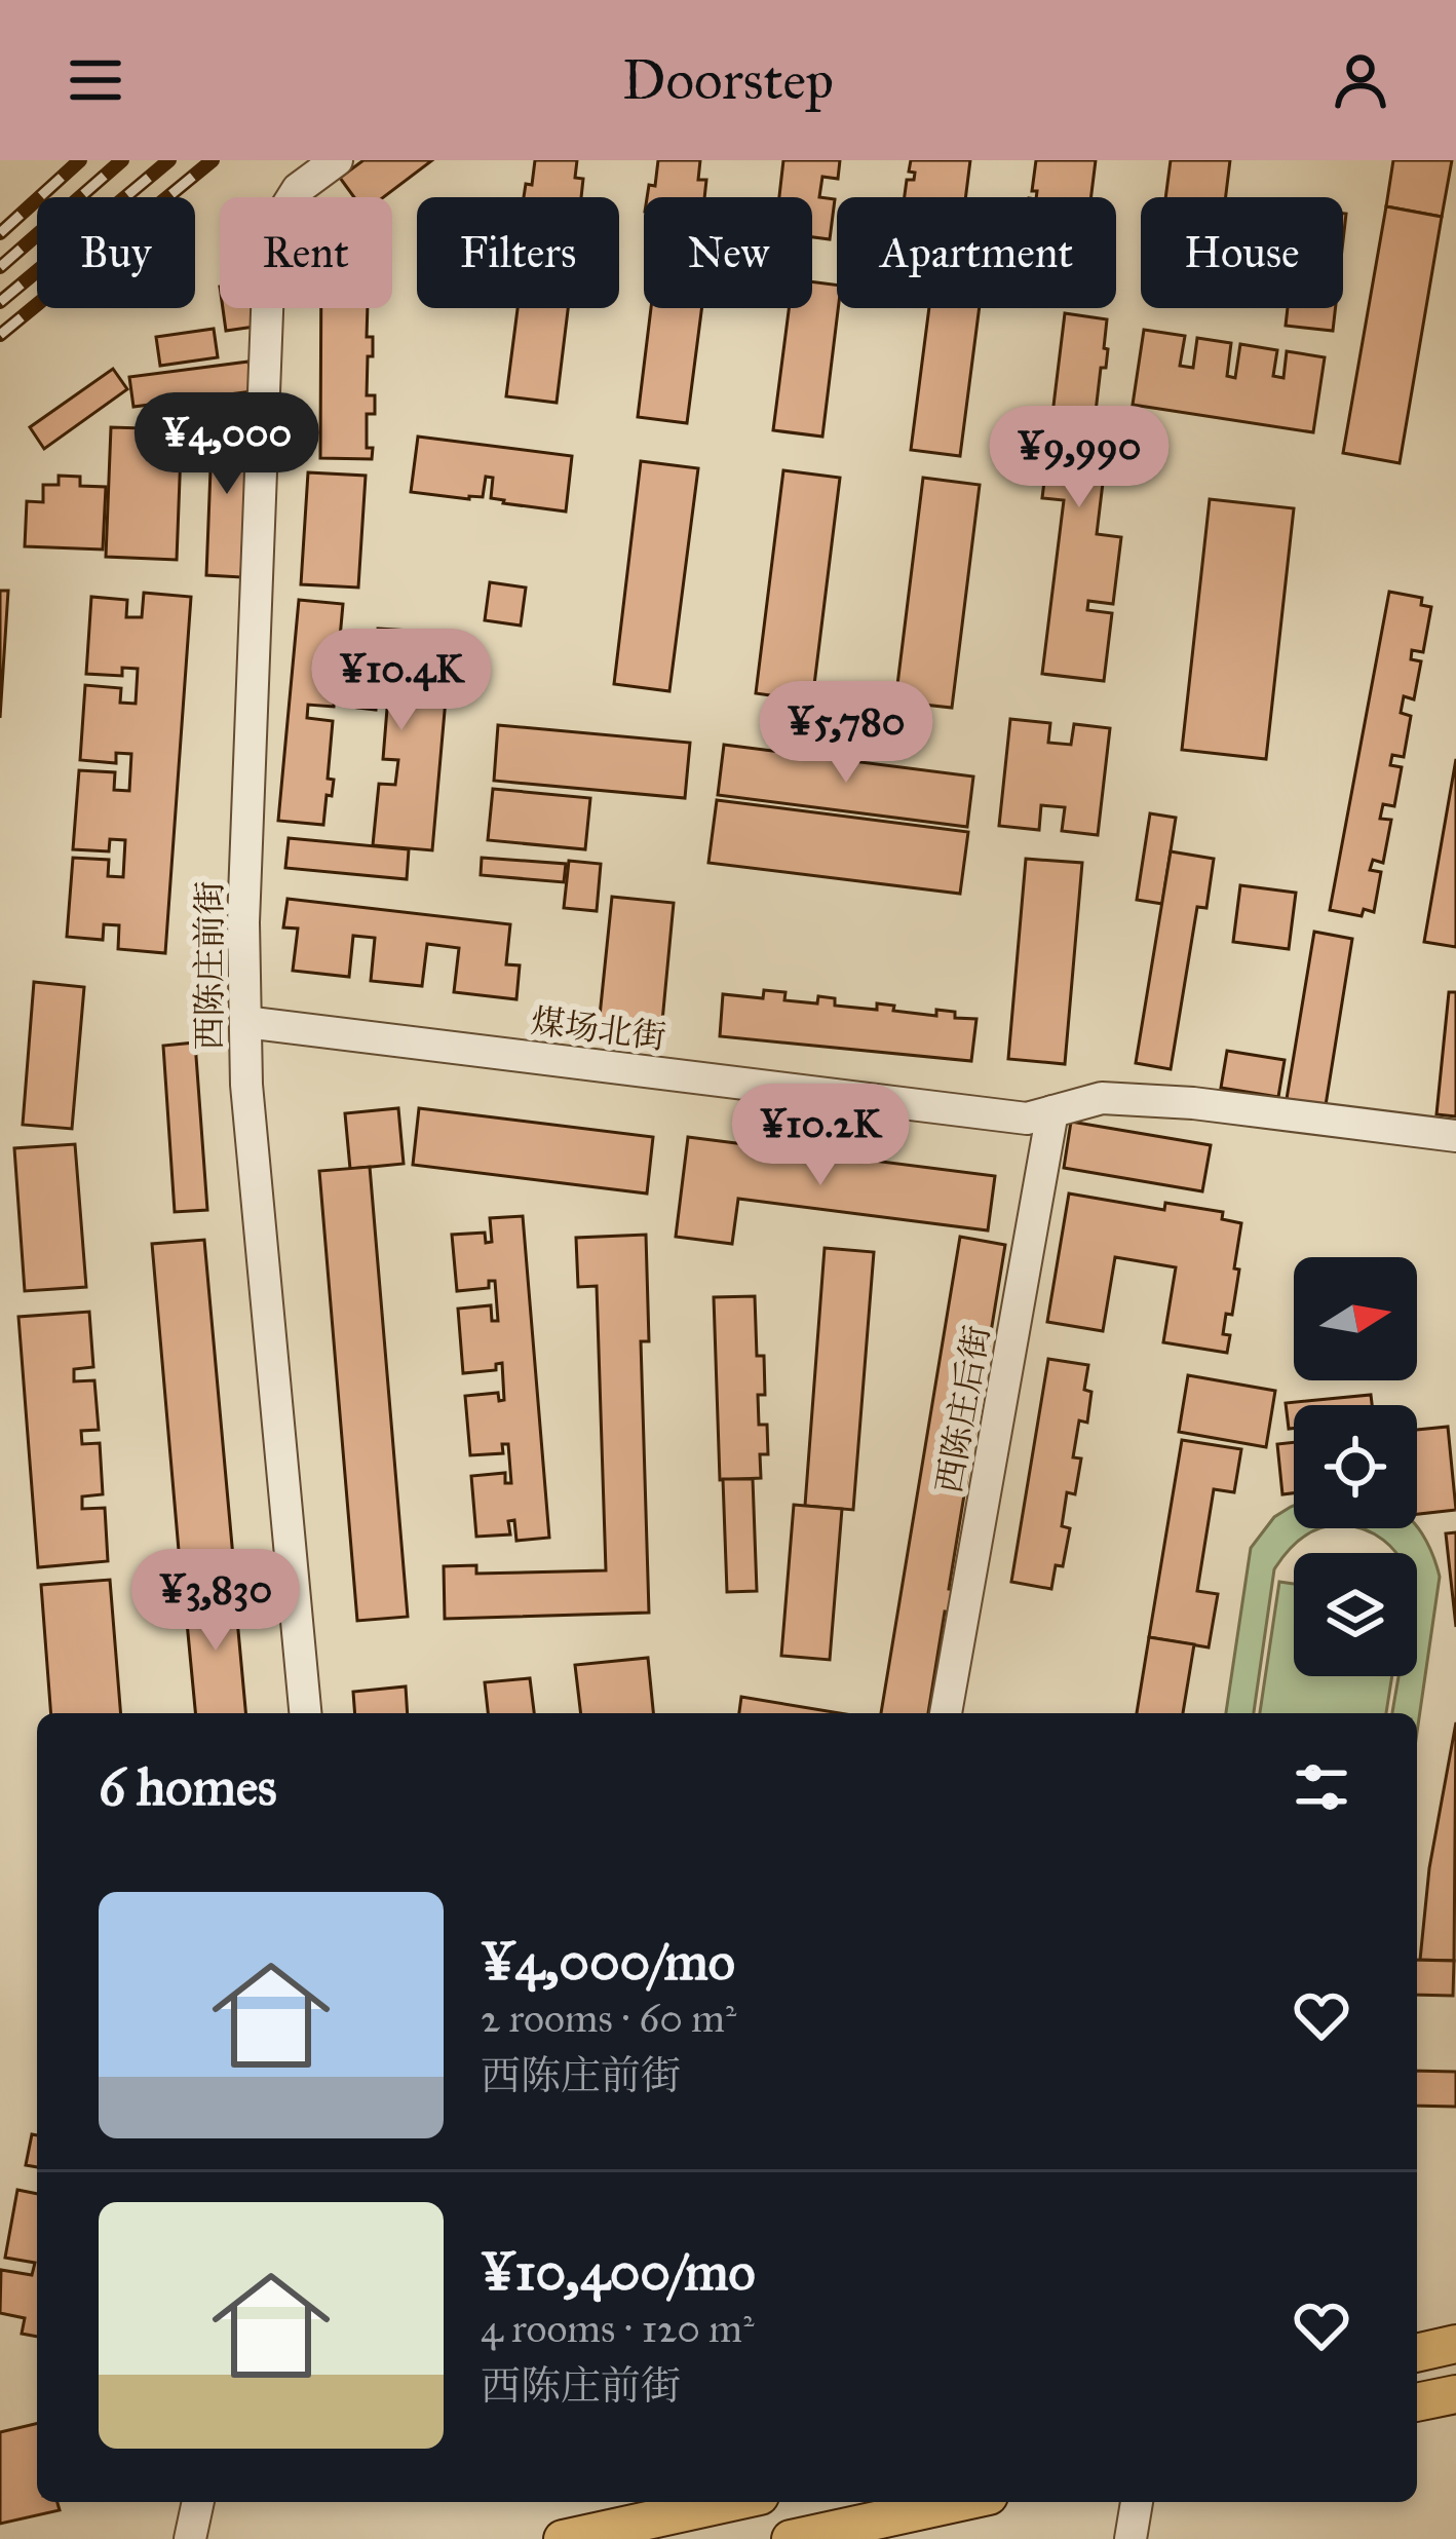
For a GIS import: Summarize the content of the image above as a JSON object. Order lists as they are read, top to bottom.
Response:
{
  "streets": {
    "street": ["西陈庄前街", "煤场北街", "西陈庄后街"]
  },
  "crossings": [
    ["西陈庄前街", "煤场北街"],
    ["煤场北街", "西陈庄后街"]
  ],
  "north": "right",
  "page": {
    "header": "Doorstep",
    "chip": [
      "Buy",
      "Rent",
      "Filters",
      "New",
      "Apartment",
      "House"
    ],
    "price": [
      "¥4,000",
      "¥9,990",
      "¥10.4K",
      "¥5,780",
      "¥10.2K",
      "¥3,830"
    ],
    "heading": "6 homes",
    "list": [
      {
        "name": "¥4,000/mo",
        "note": "2 rooms · 60 m² · 西陈庄前街"
      },
      {
        "name": "¥10,400/mo",
        "note": "4 rooms · 120 m² · 西陈庄前街"
      }
    ]
  }
}
